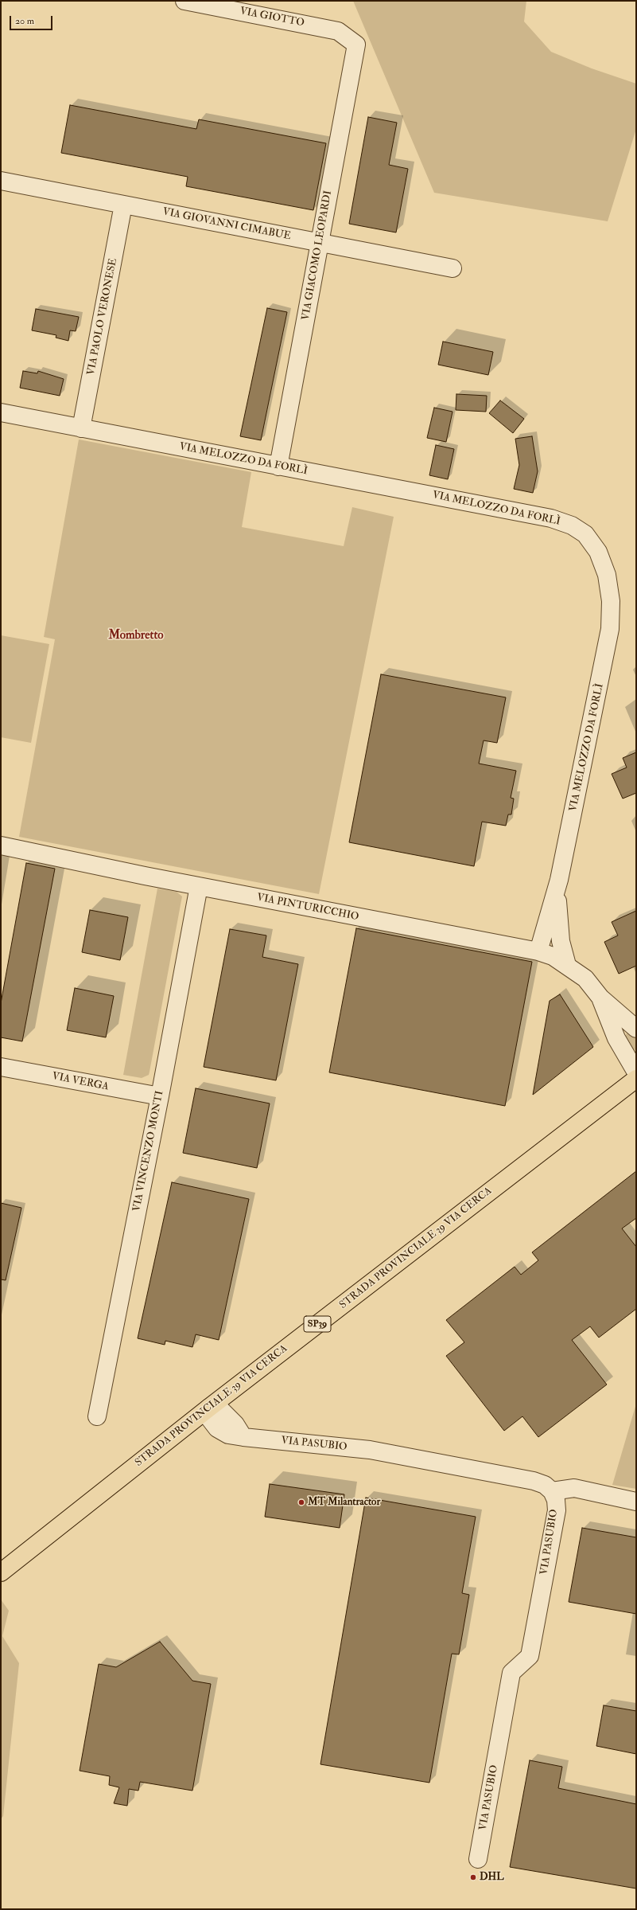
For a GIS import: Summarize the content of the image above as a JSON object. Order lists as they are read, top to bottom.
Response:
{
  "streets": {
    "main road": ["STRADA PROVINCIALE 39 VIA CERCA", "SP39"],
    "street": [
      "VIA GIOTTO",
      "VIA GIOVANNI CIMABUE",
      "VIA GIACOMO LEOPARDI",
      "VIA PAOLO VERONESE",
      "VIA MELOZZO DA FORLÌ",
      "VIA PINTURICCHIO",
      "VIA VERGA",
      "VIA VINCENZO MONTI",
      "VIA PASUBIO"
    ]
  },
  "crossings": [
    ["VIA GIOTTO", "VIA GIACOMO LEOPARDI"],
    ["VIA GIOVANNI CIMABUE", "VIA GIACOMO LEOPARDI"],
    ["VIA GIOVANNI CIMABUE", "VIA PAOLO VERONESE"],
    ["VIA GIACOMO LEOPARDI", "VIA MELOZZO DA FORLÌ"],
    ["VIA PAOLO VERONESE", "VIA MELOZZO DA FORLÌ"],
    ["VIA MELOZZO DA FORLÌ", "VIA PINTURICCHIO"],
    ["VIA PINTURICCHIO", "VIA VINCENZO MONTI"],
    ["VIA VERGA", "VIA VINCENZO MONTI"],
    ["STRADA PROVINCIALE 39 VIA CERCA", "VIA PASUBIO"]
  ],
  "districts": ["Mombretto"],
  "places": ["MT Milantractor", "DHL"],
  "scale_bar": "20 m"
}
